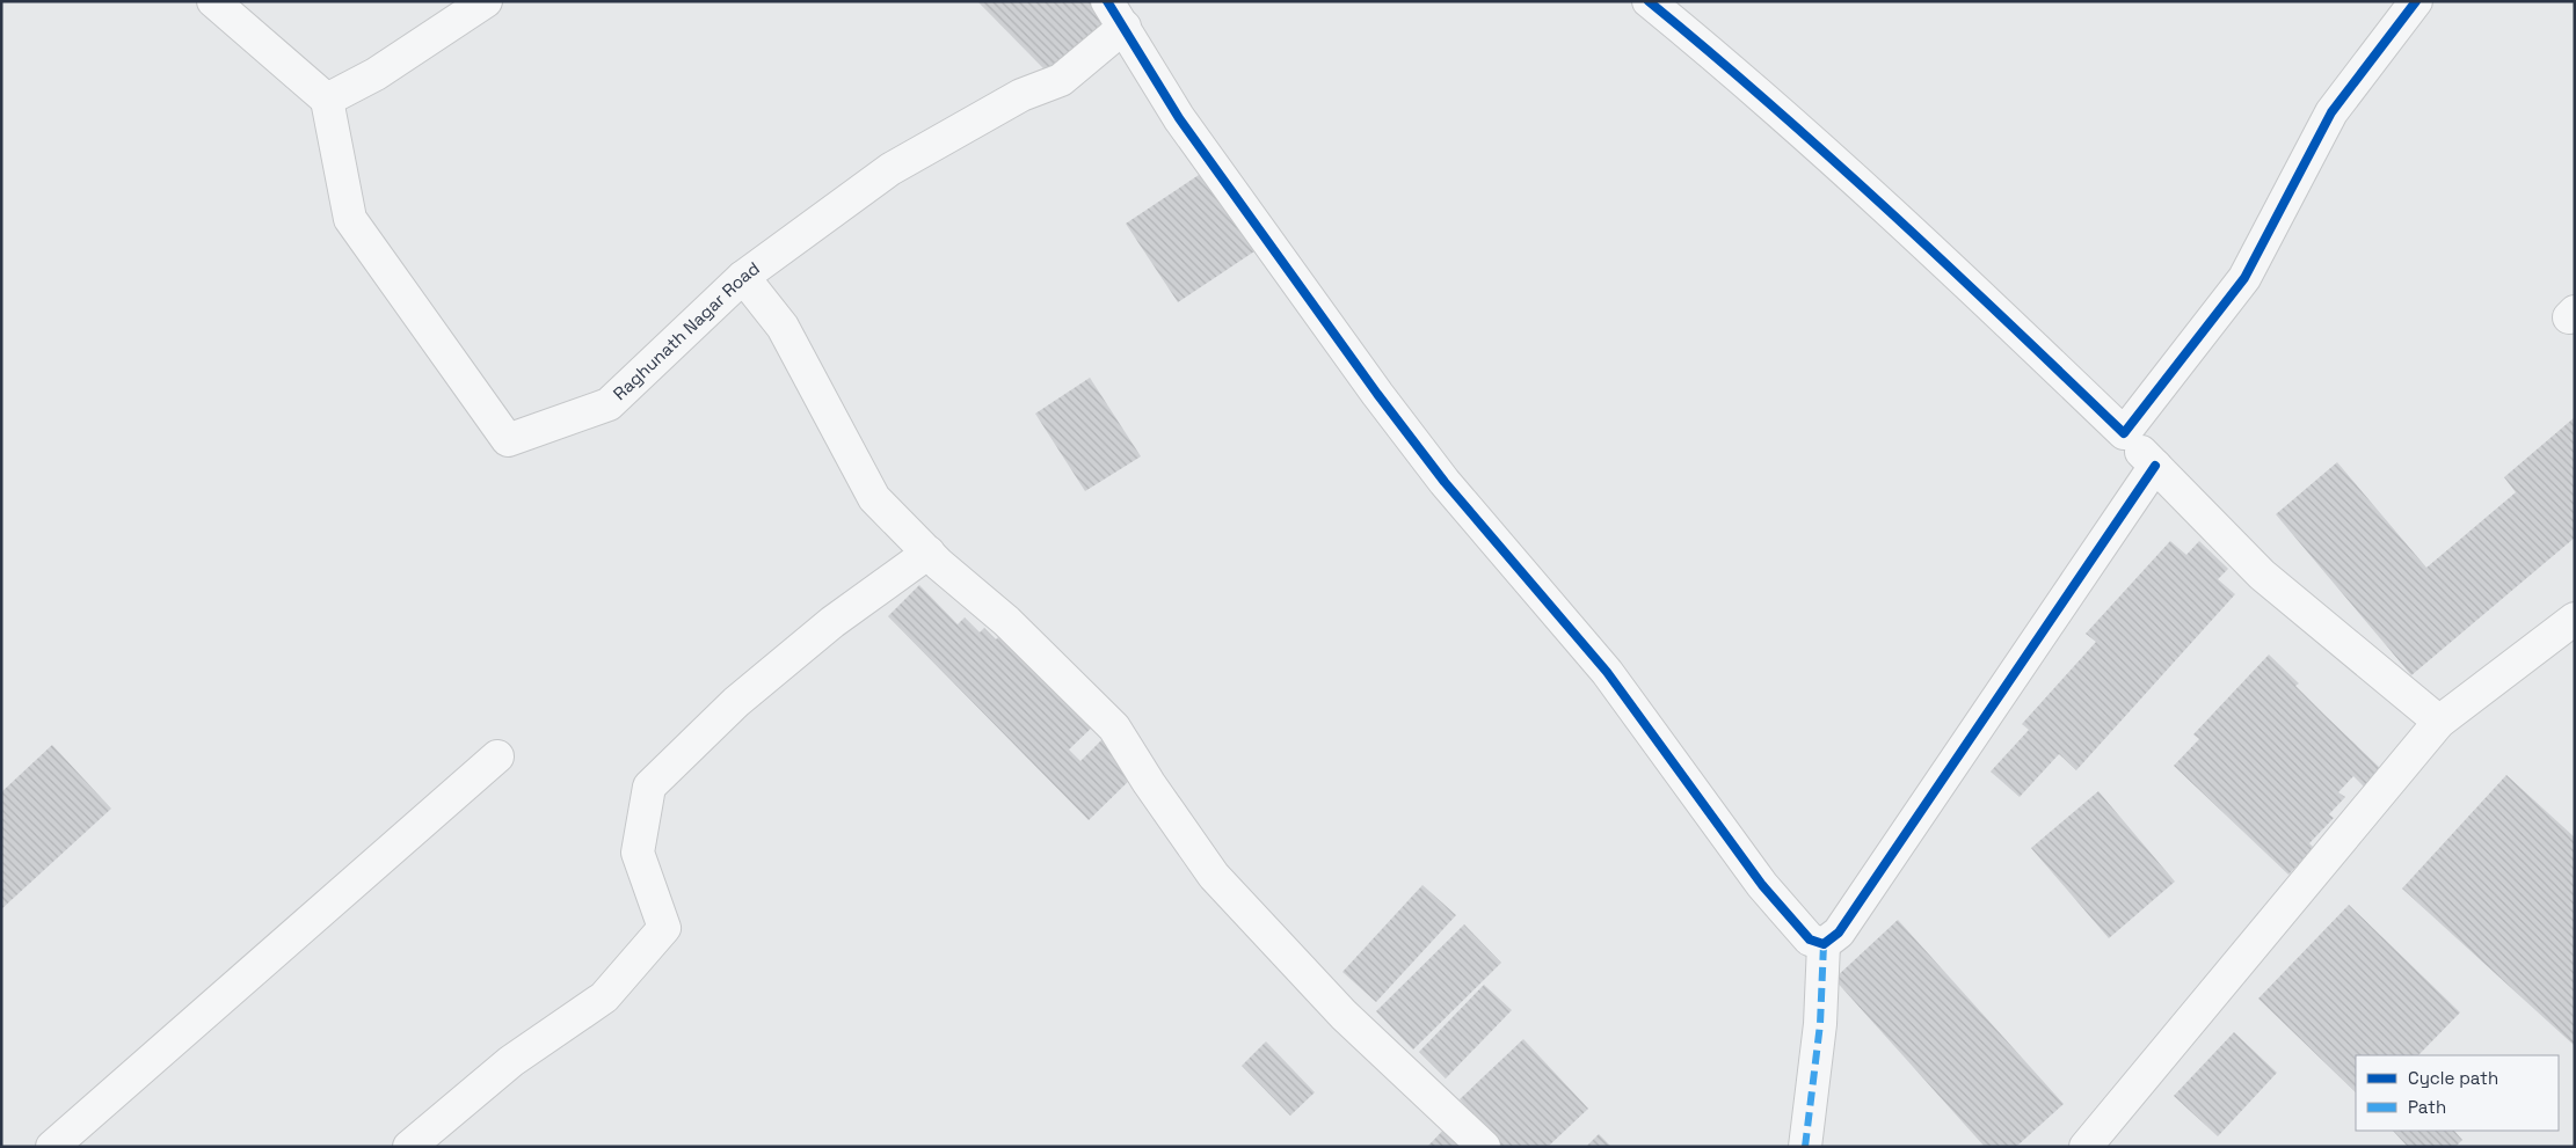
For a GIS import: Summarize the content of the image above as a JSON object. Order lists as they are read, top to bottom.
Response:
{
  "streets": {
    "street": ["Raghunath Nagar Road"]
  },
  "legend": ["Cycle path", "Path"]
}
